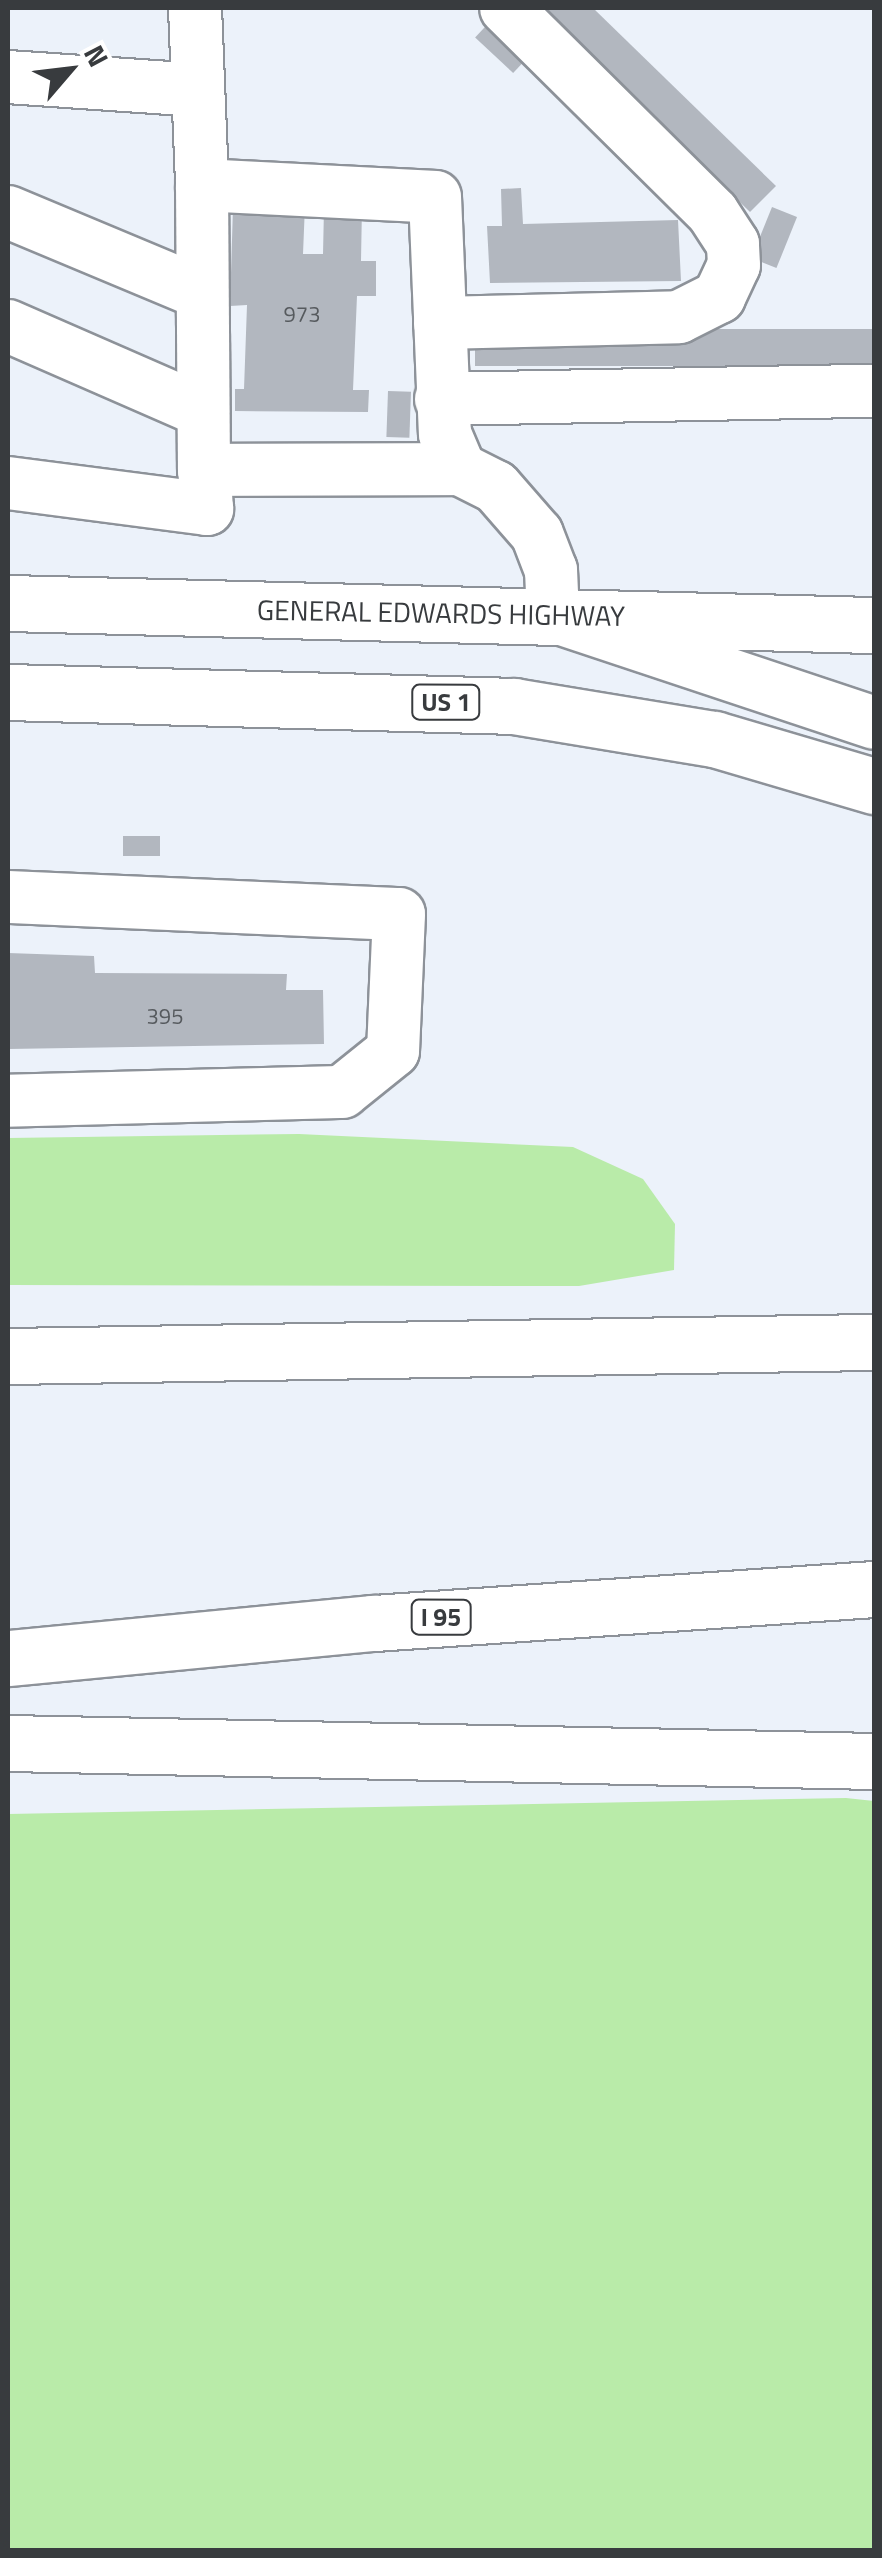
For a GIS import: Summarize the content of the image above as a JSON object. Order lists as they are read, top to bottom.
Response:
{
  "streets": {
    "main road": ["GENERAL EDWARDS HIGHWAY", "US 1", "I 95"]
  },
  "house_numbers": ["973", "395"],
  "north": "top right"
}
